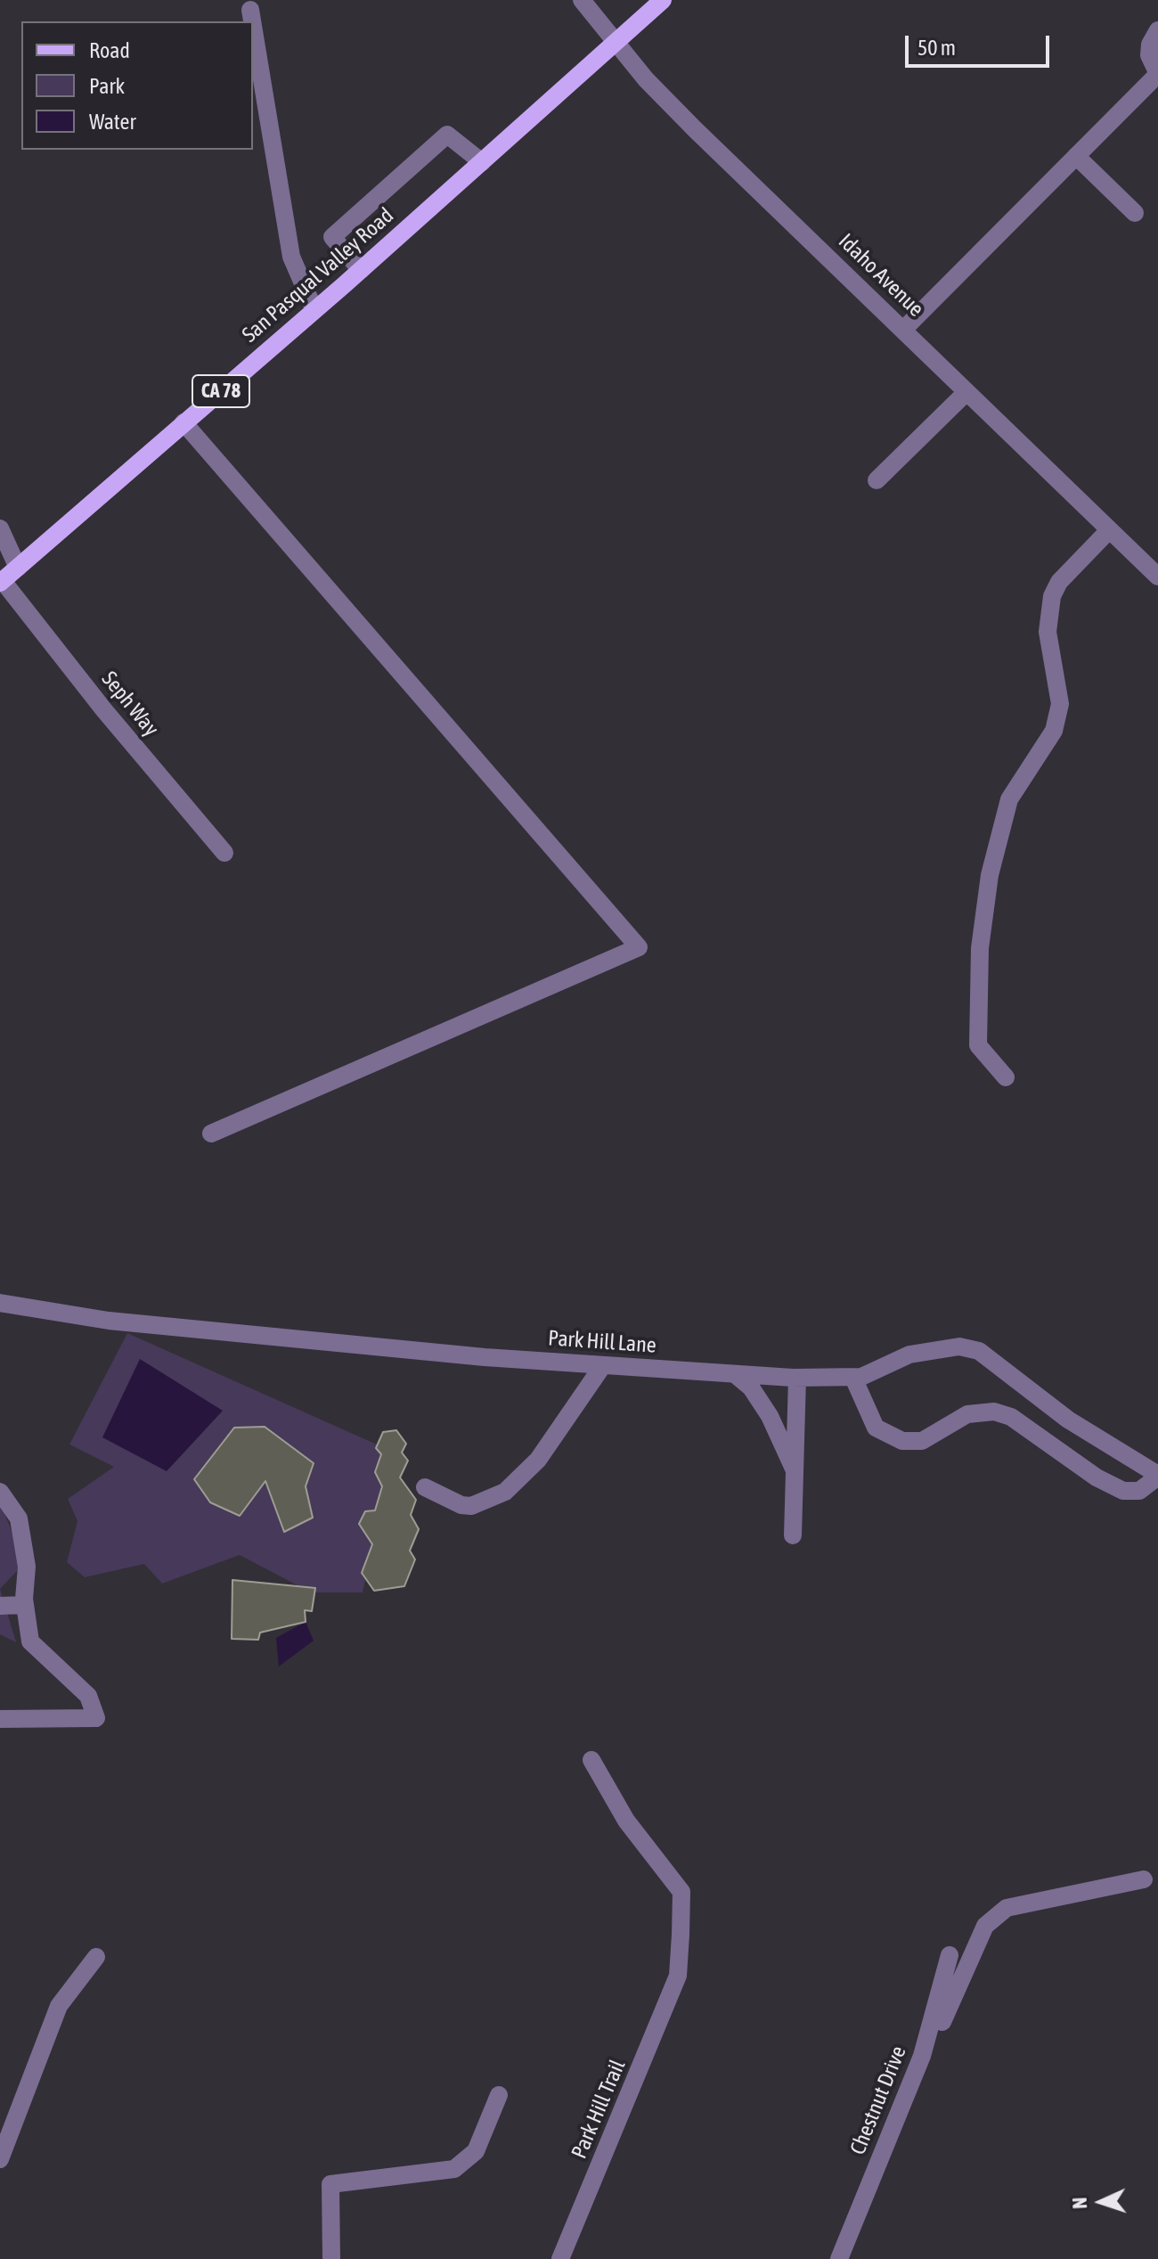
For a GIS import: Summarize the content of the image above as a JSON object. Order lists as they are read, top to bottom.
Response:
{
  "streets": {
    "main road": ["San Pasqual Valley Road", "CA 78"],
    "street": [
      "Idaho Avenue",
      "Seph Way",
      "Park Hill Lane",
      "Chestnut Drive",
      "Park Hill Trail"
    ]
  },
  "crossings": [
    ["San Pasqual Valley Road", "Idaho Avenue"],
    ["San Pasqual Valley Road", "Seph Way"]
  ],
  "legend": ["Road", "Park", "Water"],
  "scale_bar": "50 m",
  "north": "left"
}
